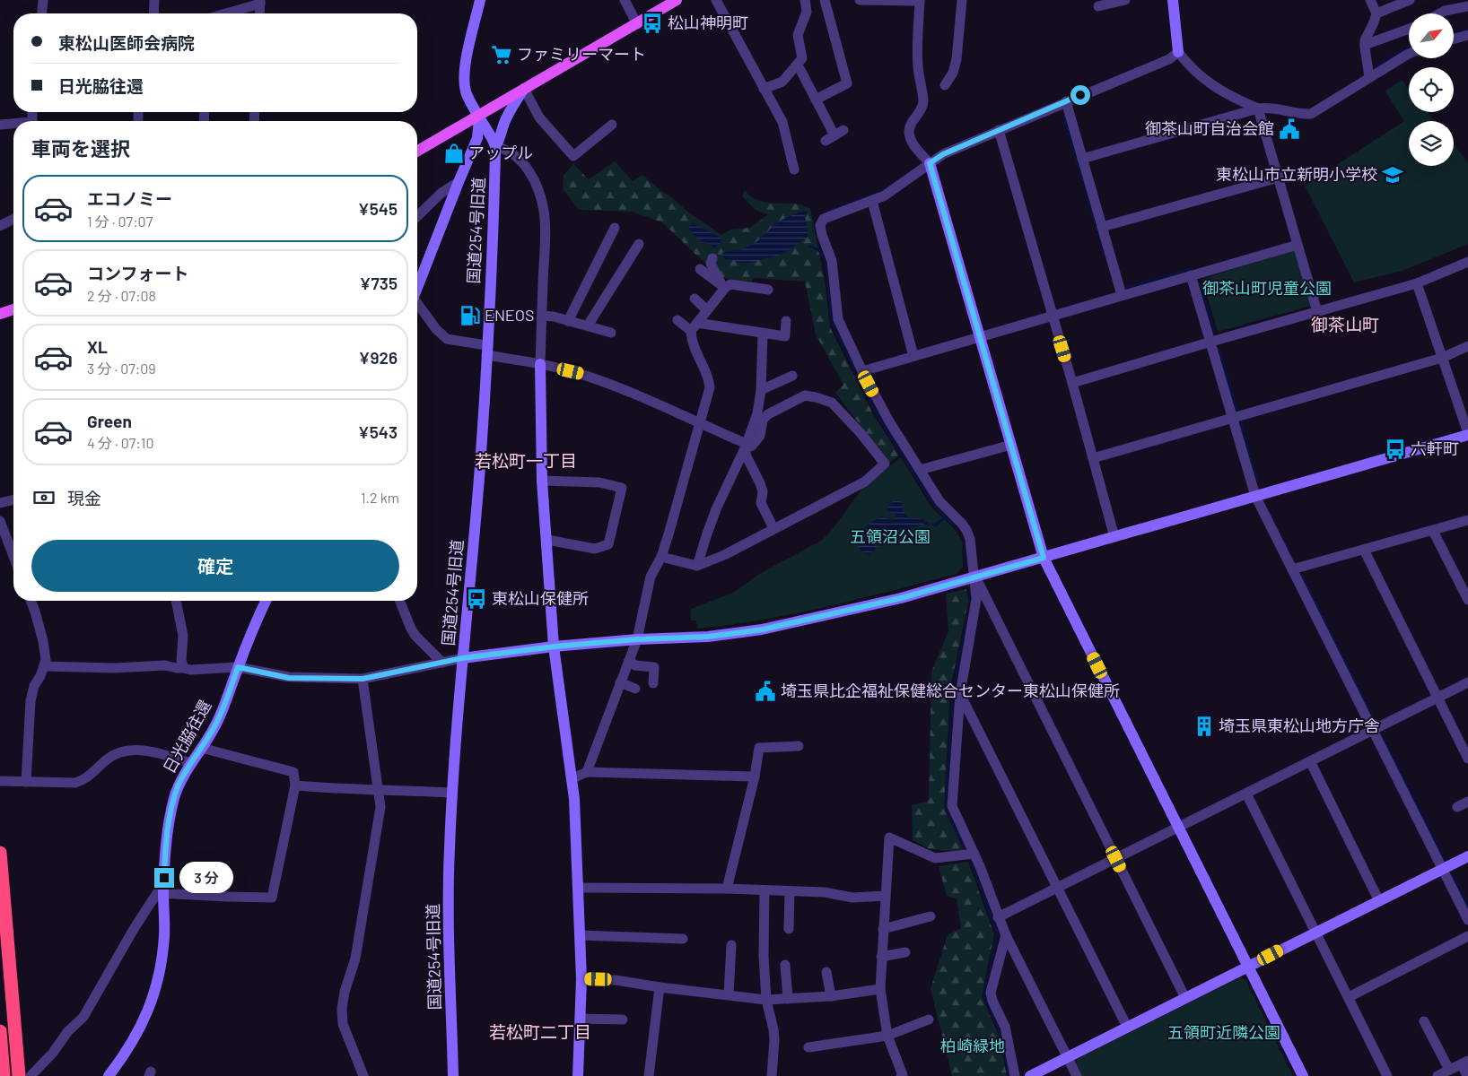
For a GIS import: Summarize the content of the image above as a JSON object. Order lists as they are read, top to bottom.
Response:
{
  "streets": {
    "street": ["国道254号旧道", "日光脇往還"]
  },
  "districts": ["御茶山町", "若松町一丁目", "若松町二丁目"],
  "parks": [
    "御茶山町児童公園",
    "五領沼公園",
    "五領町近隣公園",
    "柏崎緑地"
  ],
  "places": {
    "bus stop": ["松山神明町", "六軒町", "東松山保健所"],
    "supermarket": ["ファミリーマート"],
    "public building": ["御茶山町自治会館", "埼玉県比企福祉保健総合センター東松山保健所"],
    "shop": ["アップル"],
    "school or university": ["東松山市立新明小学校"],
    "fuel station": ["ENEOS"],
    "building": ["埼玉県東松山地方庁舎"]
  },
  "north": "top right",
  "page": {
    "banner": ["東松山医師会病院", "日光脇往還"],
    "heading": "車両を選択",
    "list": [
      {
        "name": "エコノミー",
        "note": "1 分 · 07:07",
        "value": "¥545"
      },
      {
        "name": "コンフォート",
        "note": "2 分 · 07:08",
        "value": "¥735"
      },
      {
        "name": "XL",
        "note": "3 分 · 07:09",
        "value": "¥926"
      },
      {
        "name": "Green",
        "note": "4 分 · 07:10",
        "value": "¥543"
      }
    ],
    "pay": ["現金", "1.2 km"],
    "buttons": "確定",
    "bubble": "3 分"
  }
}
